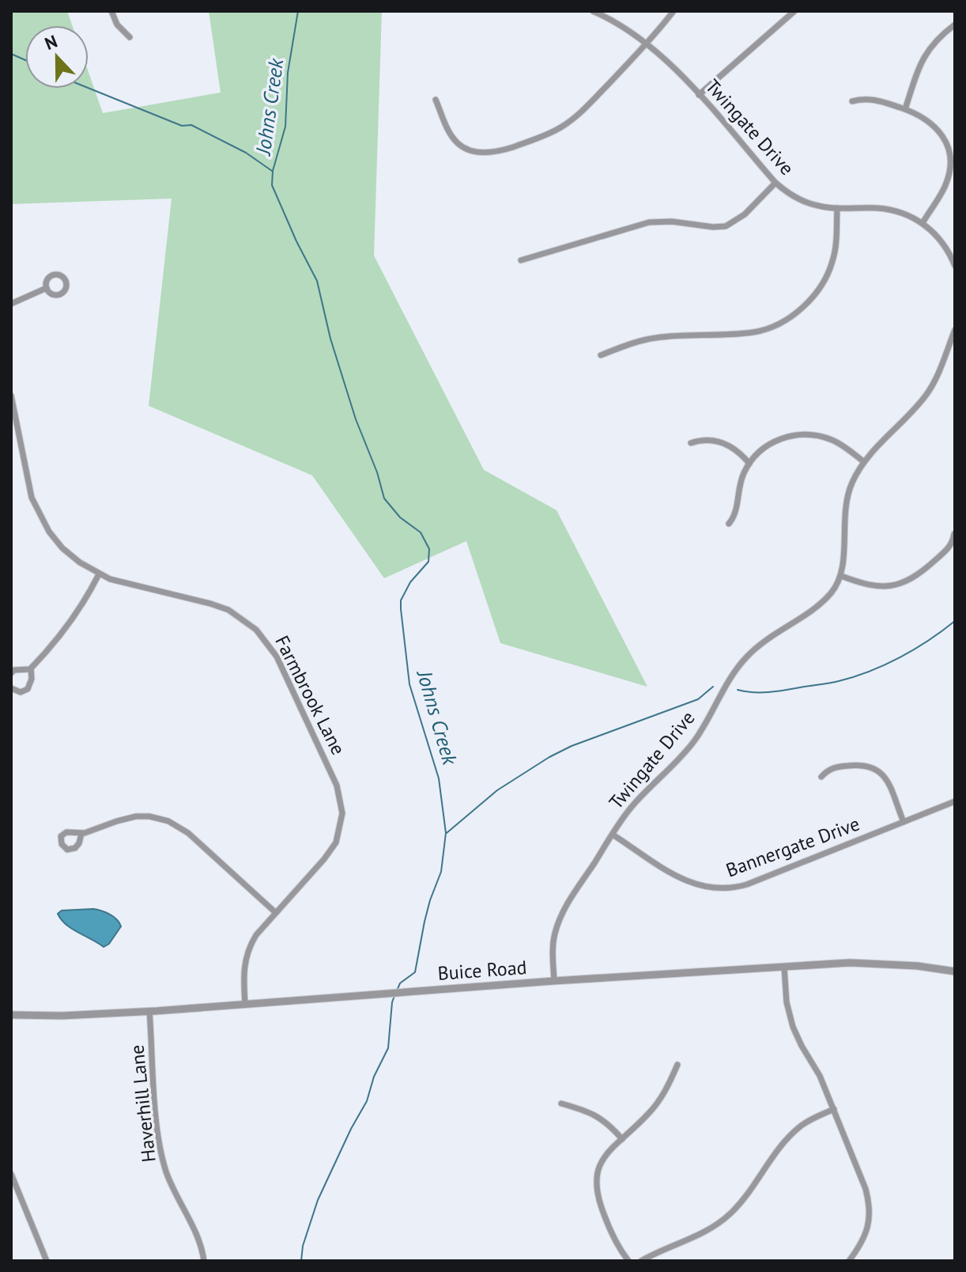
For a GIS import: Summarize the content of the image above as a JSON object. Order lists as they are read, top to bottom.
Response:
{
  "streets": {
    "street": [
      "Twingate Drive",
      "Farmbrook Lane",
      "Bannergate Drive",
      "Buice Road",
      "Haverhill Lane"
    ]
  },
  "crossings": [
    ["Twingate Drive", "Bannergate Drive"],
    ["Twingate Drive", "Buice Road"],
    ["Farmbrook Lane", "Buice Road"],
    ["Buice Road", "Haverhill Lane"]
  ],
  "water": ["Johns Creek"],
  "north": "top"
}
